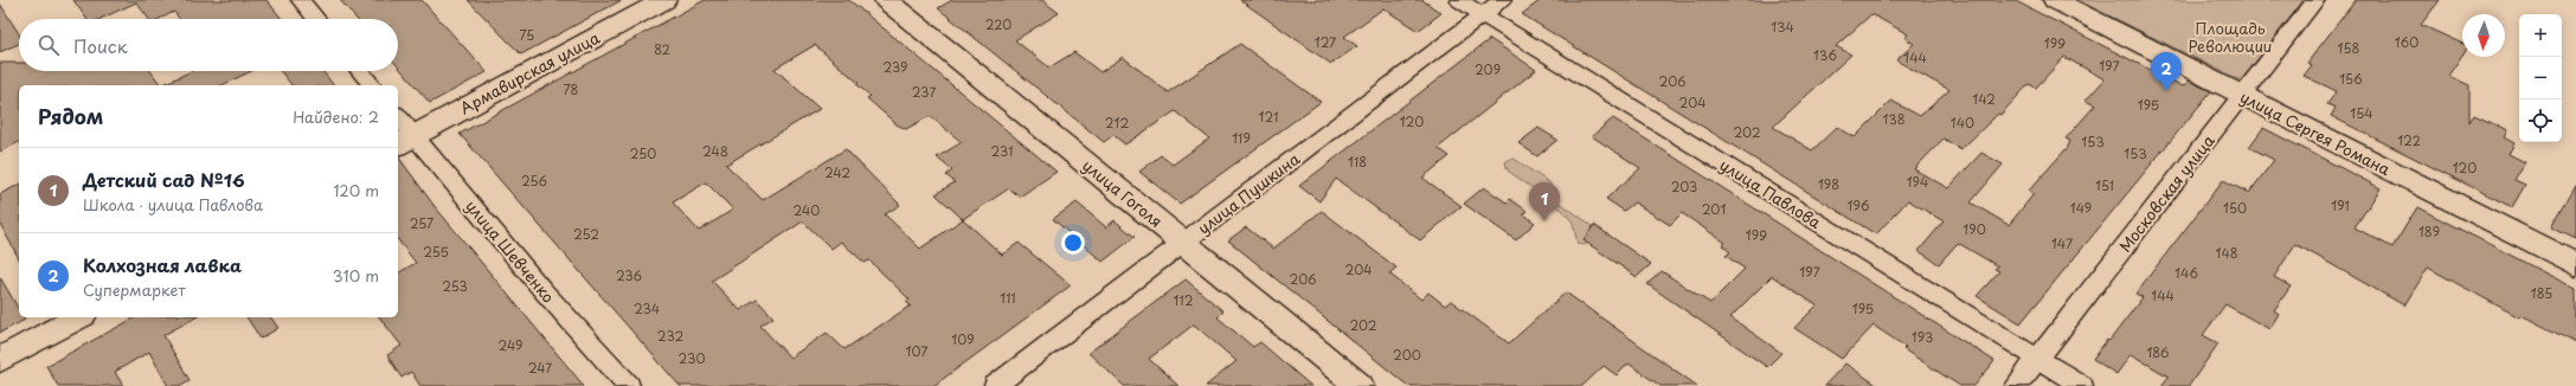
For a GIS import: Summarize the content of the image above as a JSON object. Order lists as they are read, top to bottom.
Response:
{
  "streets": {
    "street": [
      "Армавирская улица",
      "улица Сергея Романа",
      "улица Гоголя",
      "улица Пушкина",
      "улица Павлова",
      "Московская улица",
      "улица Шевченко"
    ]
  },
  "crossings": [
    ["Армавирская улица", "улица Шевченко"],
    ["улица Сергея Романа", "Московская улица"],
    ["улица Гоголя", "улица Пушкина"],
    ["улица Пушкина", "улица Павлова"],
    ["улица Павлова", "Московская улица"]
  ],
  "parks": ["Площадь Революции"],
  "house_numbers": [
    "220",
    "134",
    "75",
    "127",
    "160",
    "199",
    "158",
    "82",
    "136",
    "144",
    "197",
    "239",
    "209",
    "156",
    "206",
    "78",
    "237",
    "142",
    "204",
    "195",
    "154",
    "121",
    "138",
    "120",
    "212",
    "140",
    "202",
    "119",
    "122",
    "153",
    "248",
    "231",
    "250",
    "153",
    "118",
    "120",
    "242",
    "256",
    "194",
    "198",
    "151",
    "203",
    "196",
    "191",
    "149",
    "150",
    "201",
    "240",
    "257",
    "190",
    "189",
    "252",
    "199",
    "147",
    "255",
    "148",
    "204",
    "197",
    "146",
    "236",
    "206",
    "253",
    "185",
    "144",
    "111",
    "112",
    "234",
    "195",
    "202",
    "232",
    "193",
    "109",
    "249",
    "107",
    "186",
    "200",
    "230",
    "247"
  ],
  "north": "bottom",
  "page": {
    "map_buttons": ["+", "−"],
    "search": "Поиск",
    "pins": ["2", "1"],
    "heading": ["Рядом", "Найдено: 2"],
    "list": [
      {
        "mark": "1",
        "name": "Детский сад №16",
        "note": "Школа · улица Павлова",
        "value": "120 m"
      },
      {
        "mark": "2",
        "name": "Колхозная лавка",
        "note": "Супермаркет",
        "value": "310 m"
      }
    ]
  }
}
